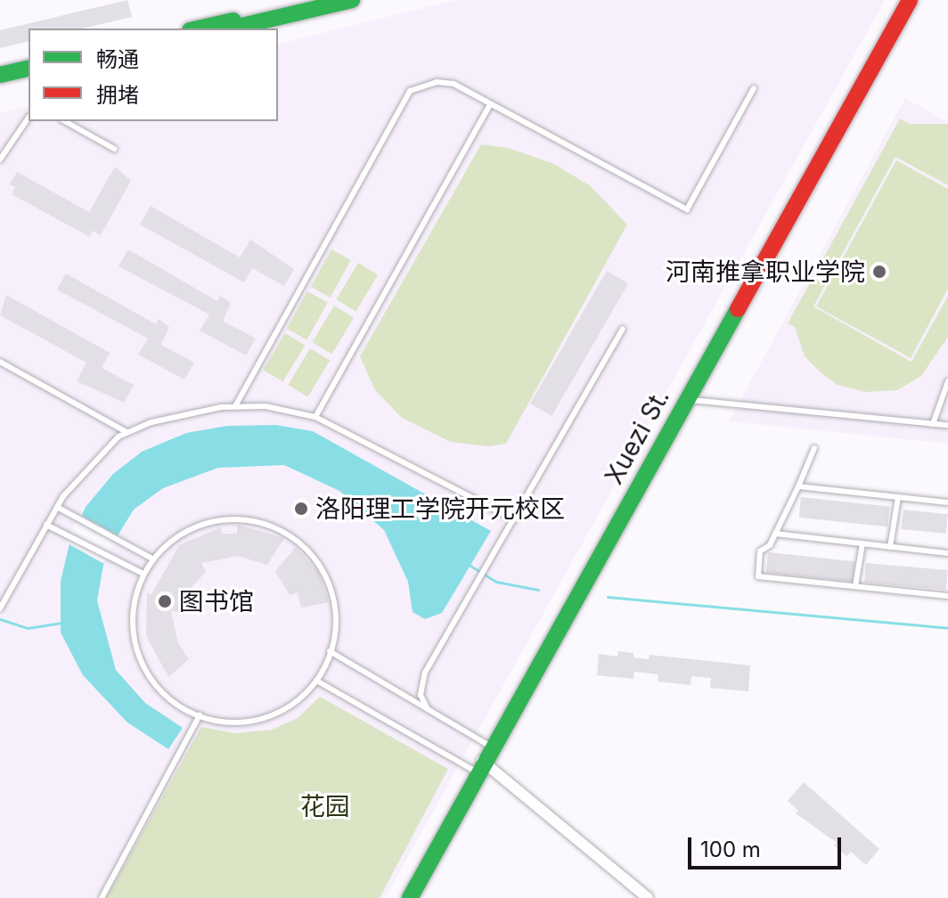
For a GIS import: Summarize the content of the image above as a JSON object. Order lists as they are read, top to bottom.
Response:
{
  "streets": {
    "street": ["Xuezi St."]
  },
  "parks": ["花园"],
  "places": ["河南推拿职业学院", "洛阳理工学院开元校区", "图书馆"],
  "legend": ["畅通", "拥堵"],
  "scale_bar": "100 m"
}
